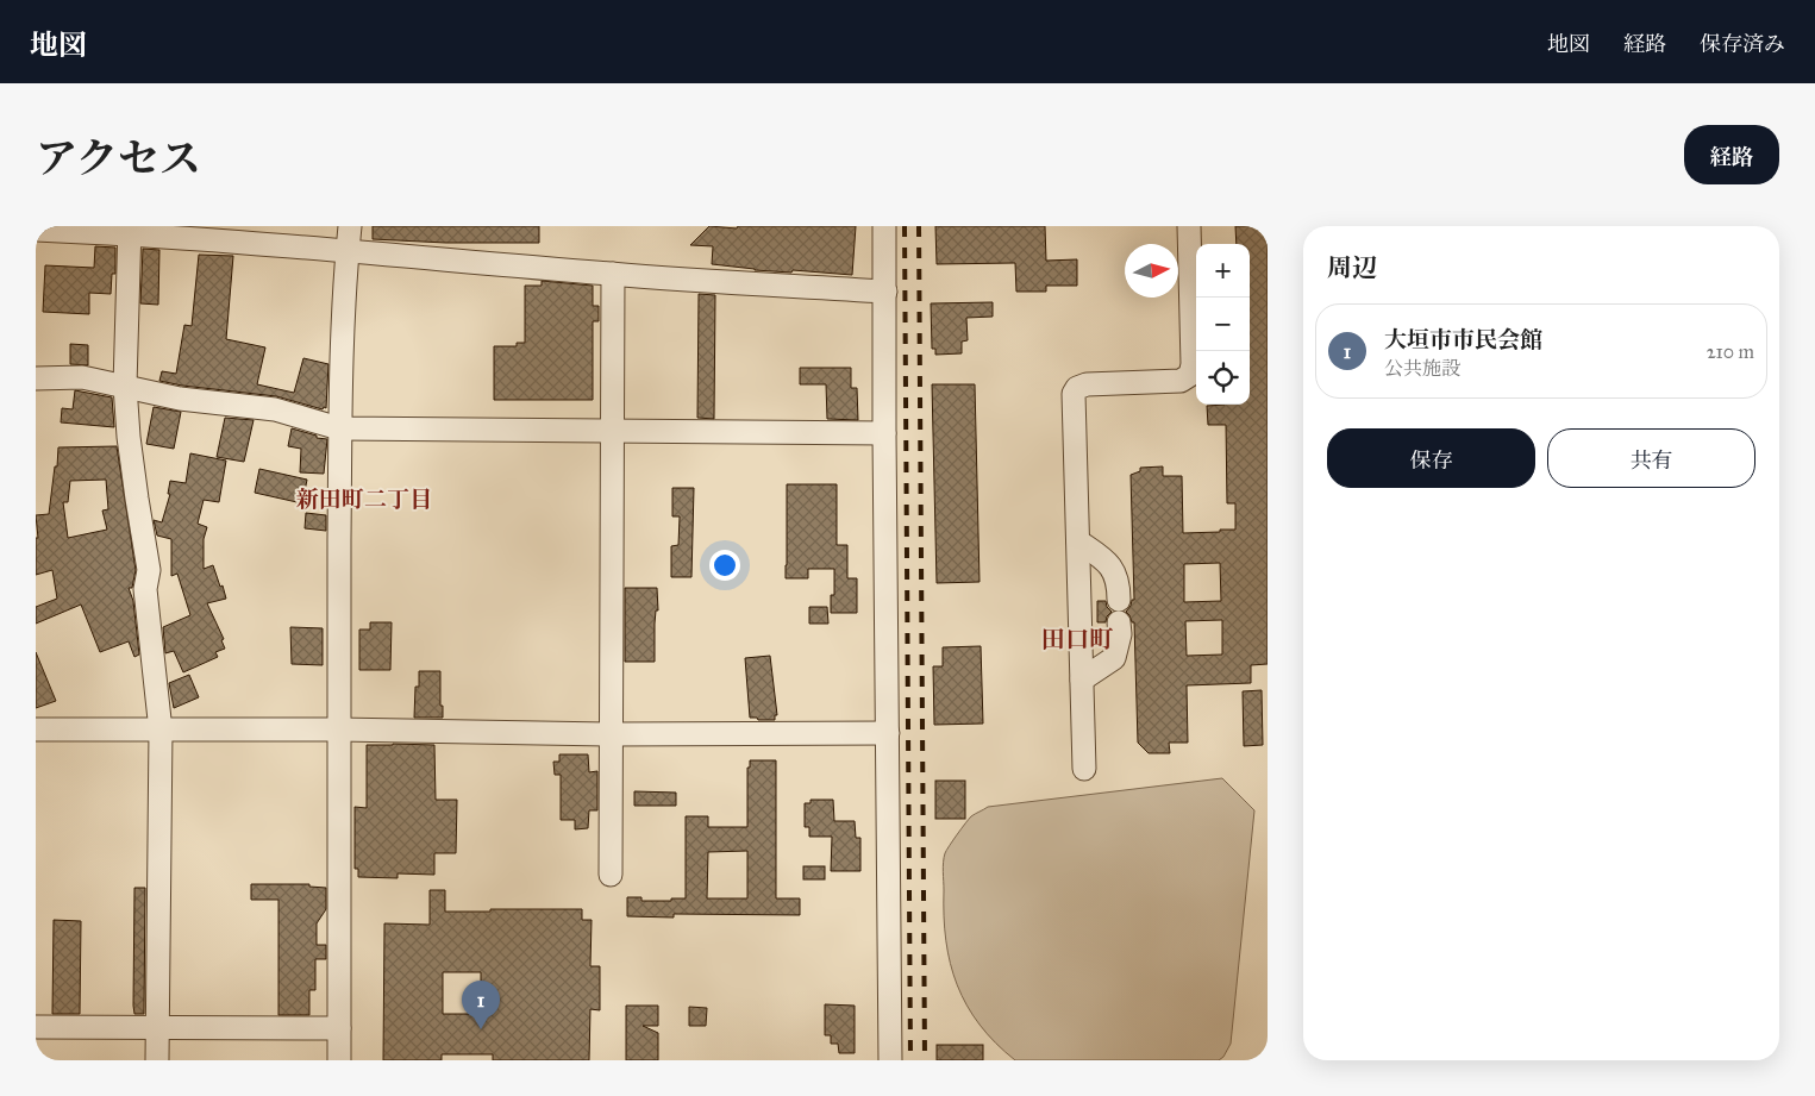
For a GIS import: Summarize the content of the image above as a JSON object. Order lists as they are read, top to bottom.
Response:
{
  "districts": ["新田町二丁目", "田口町"],
  "north": "right",
  "page": {
    "header": "地図",
    "nav": ["地図", "経路", "保存済み"],
    "title": "アクセス",
    "buttons": [
      "経路",
      ["保存", "共有"]
    ],
    "heading": "周辺",
    "map_buttons": ["+", "−"],
    "list": [
      {
        "mark": "1",
        "name": "大垣市市民会館",
        "note": "公共施設",
        "value": "210 m"
      }
    ],
    "pins": "1"
  }
}
